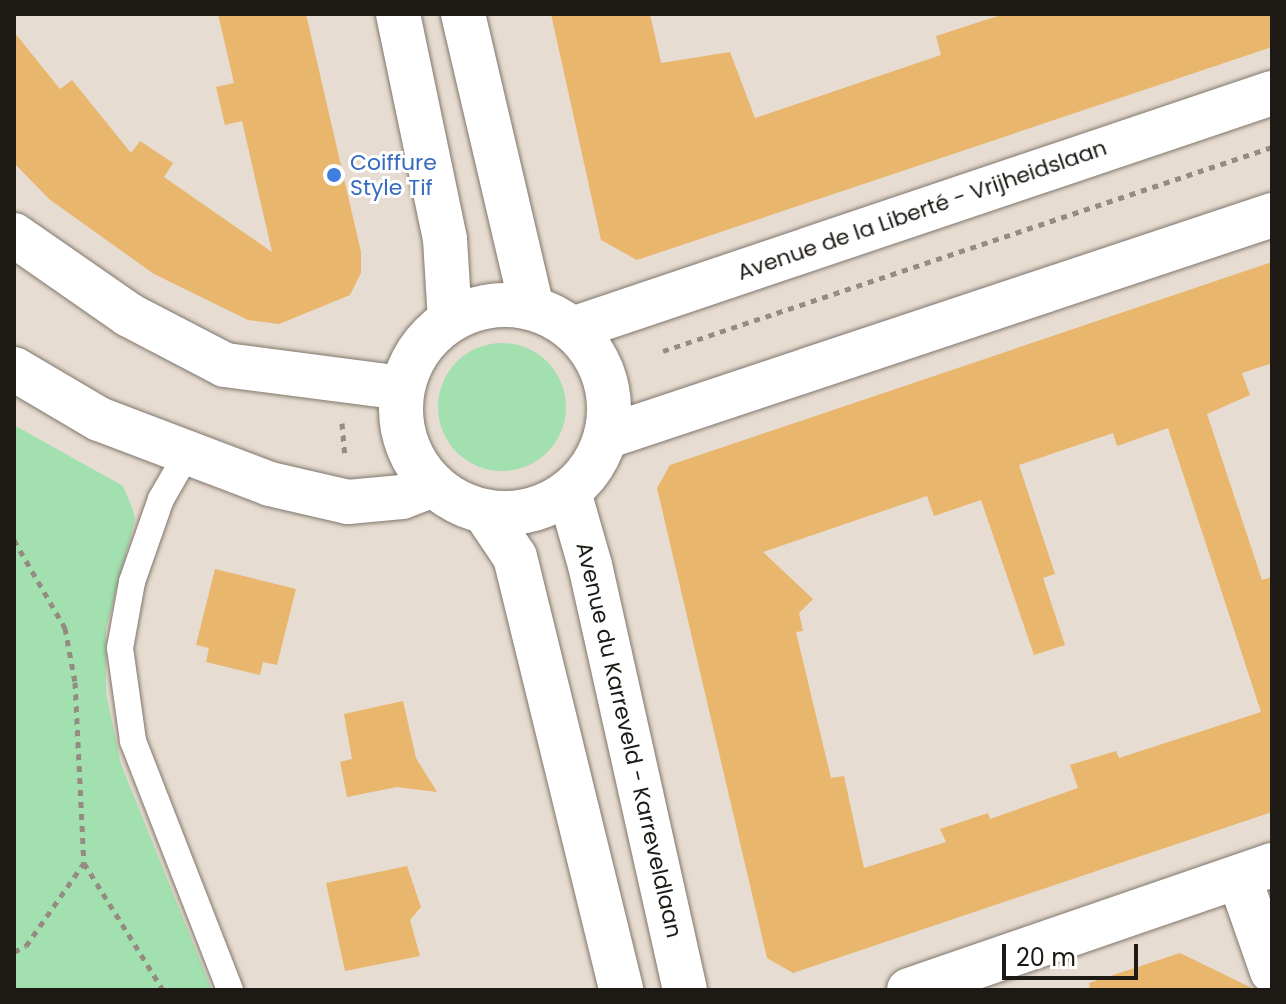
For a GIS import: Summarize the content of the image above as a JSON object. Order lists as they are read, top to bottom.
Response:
{
  "streets": {
    "main road": ["Avenue de la Liberté - Vrijheidslaan", "Avenue du Karreveld - Karreveldlaan"]
  },
  "crossings": [
    ["Avenue de la Liberté - Vrijheidslaan", "Avenue du Karreveld - Karreveldlaan"]
  ],
  "places": ["Coiffure Style Tif"],
  "scale_bar": "20 m"
}
